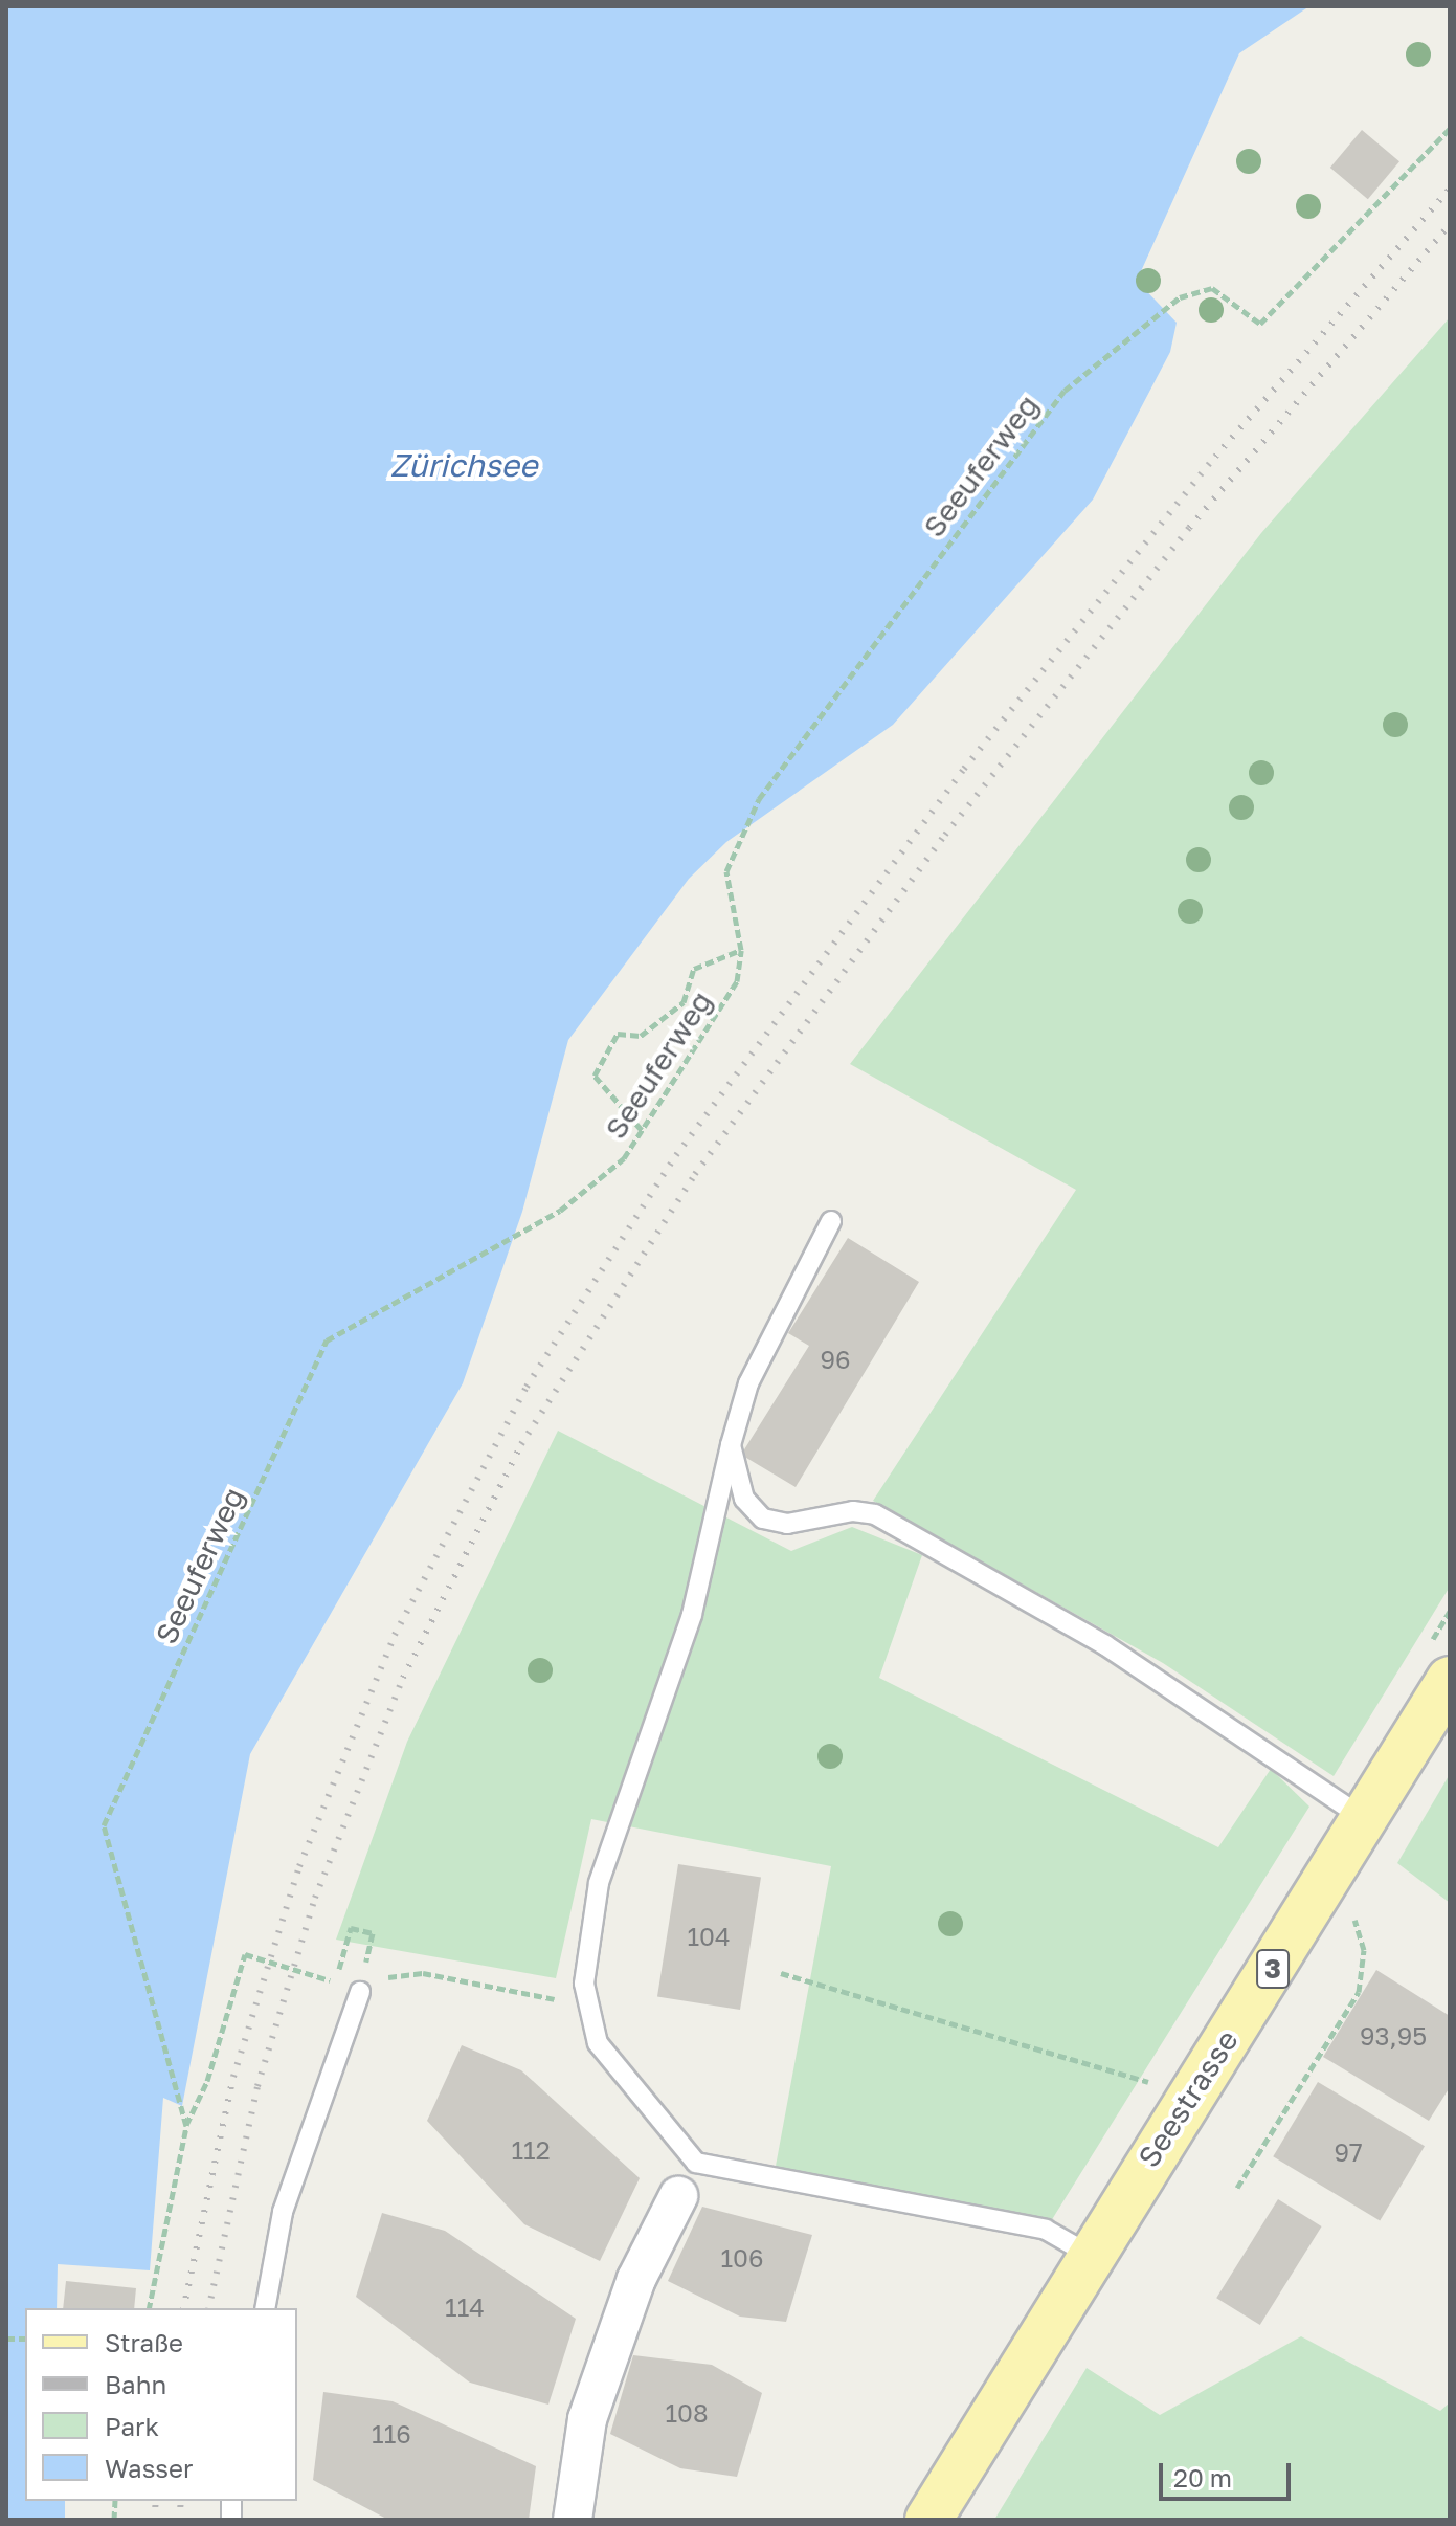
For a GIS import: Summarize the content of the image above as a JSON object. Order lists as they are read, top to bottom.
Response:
{
  "streets": {
    "main road": ["3", "Seestrasse"],
    "path": ["Seeuferweg"]
  },
  "water": ["Zürichsee"],
  "house_numbers": [
    "96",
    "104",
    "93,95",
    "112",
    "97",
    "106",
    "114",
    "108",
    "116"
  ],
  "legend": [
    "Straße",
    "Bahn",
    "Park",
    "Wasser"
  ],
  "scale_bar": "20 m"
}
